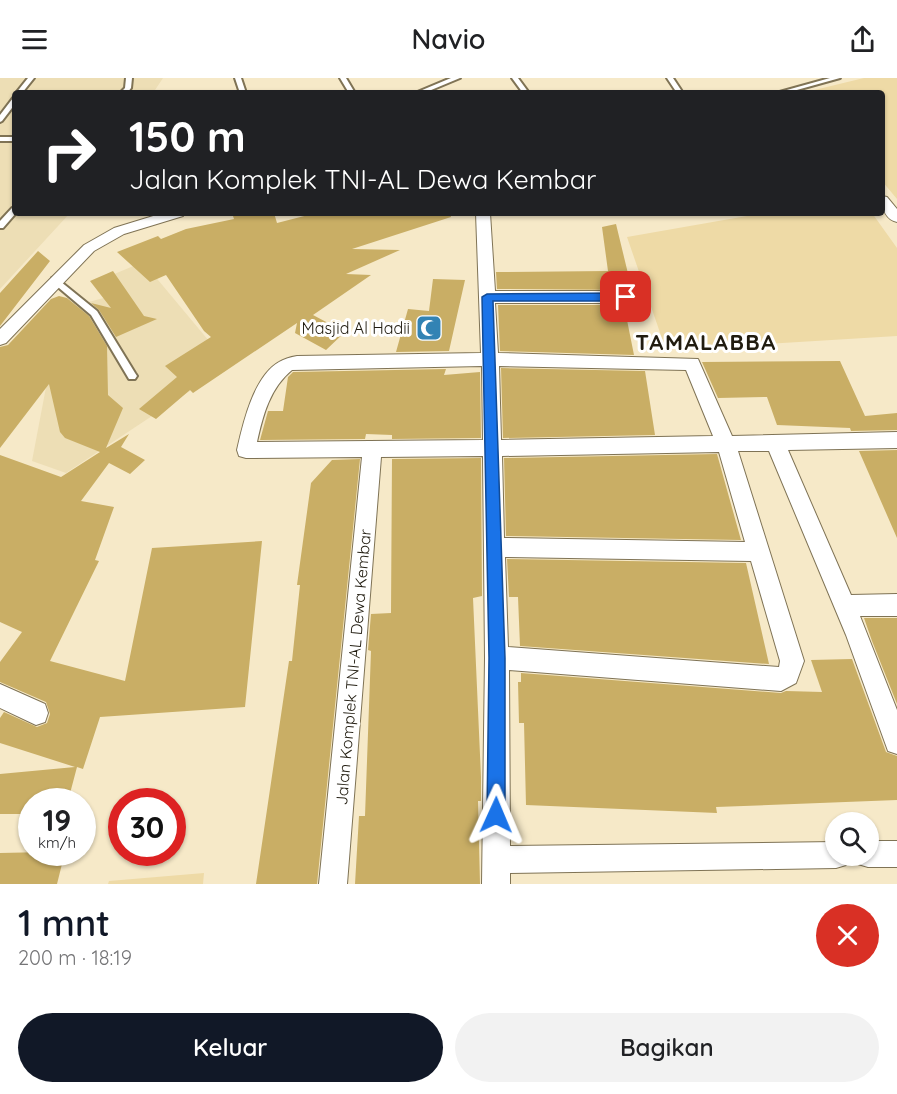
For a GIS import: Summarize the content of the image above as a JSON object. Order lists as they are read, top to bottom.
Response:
{
  "streets": {
    "street": ["Jalan Komplek TNI-AL Dewa Kembar"]
  },
  "districts": ["TAMALABBA"],
  "places": {
    "mosque": ["Masjid Al Hadii"]
  },
  "page": {
    "header": "Navio",
    "turn": ["150 m", "Jalan Komplek TNI-AL Dewa Kembar"],
    "speed": "19 km/h",
    "limit": "30",
    "heading": ["1 mnt", "200 m · 18:19"],
    "buttons": ["Keluar", "Bagikan"]
  }
}
